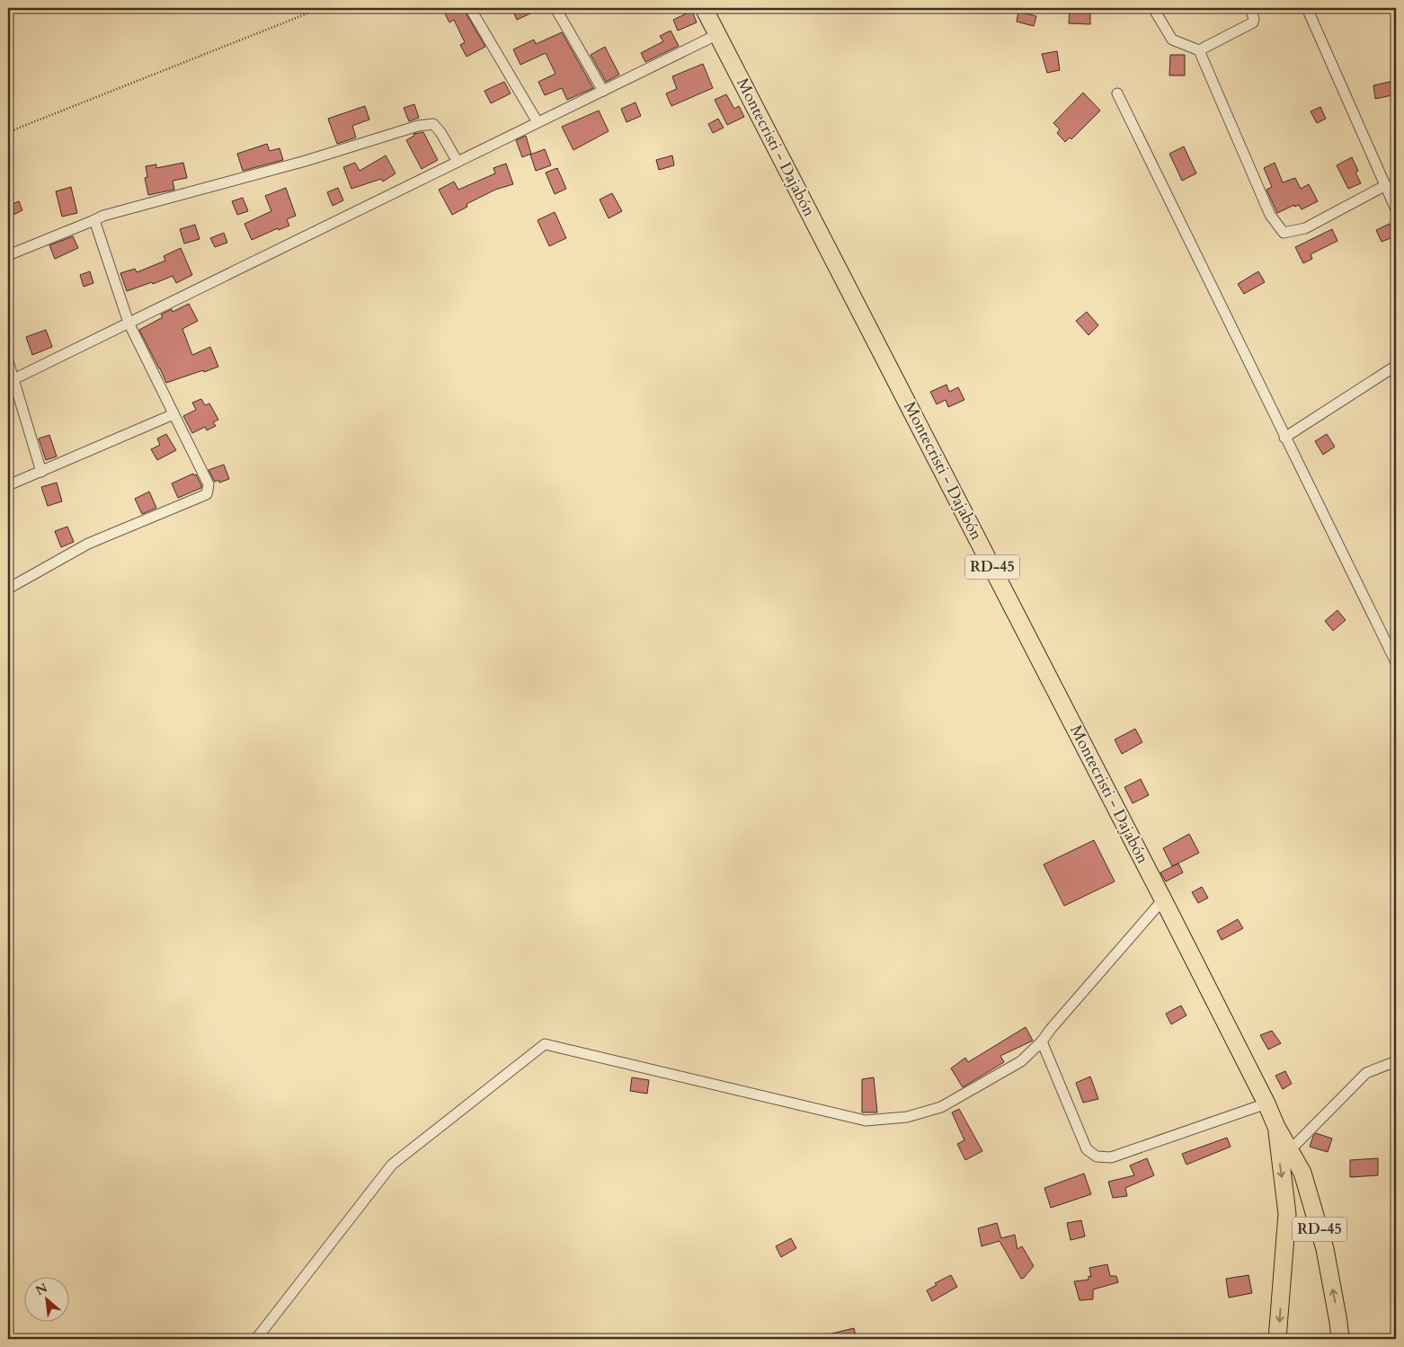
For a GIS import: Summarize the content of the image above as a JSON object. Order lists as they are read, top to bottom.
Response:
{
  "streets": {
    "main road": ["Montecristi - Dajabón", "RD-45"]
  },
  "north": "top left"
}
